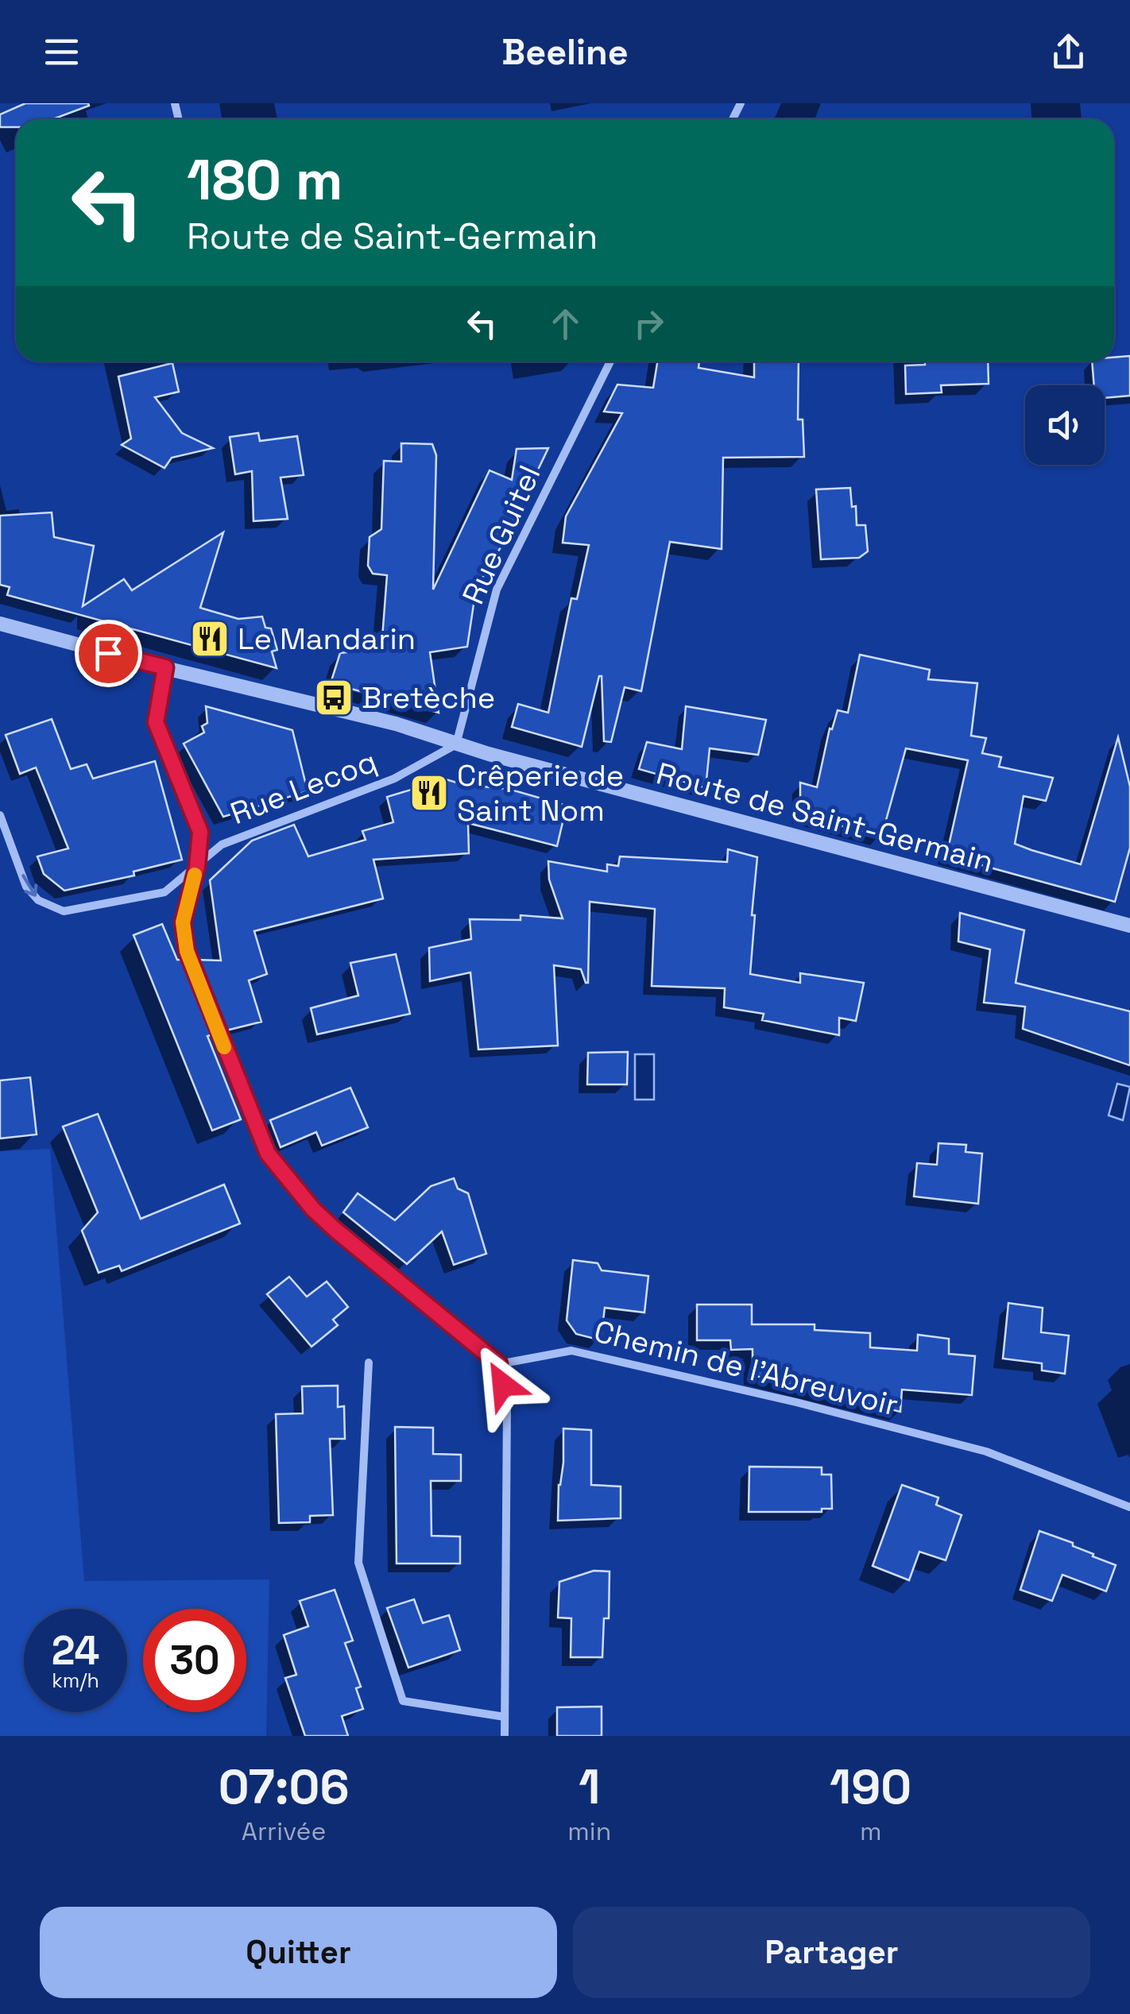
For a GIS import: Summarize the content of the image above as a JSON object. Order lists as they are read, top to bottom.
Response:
{
  "streets": {
    "street": [
      "Rue Guitel",
      "Rue Lecoq",
      "Route de Saint-Germain",
      "Chemin de l'Abreuvoir"
    ]
  },
  "crossings": [
    ["Rue Guitel", "Rue Lecoq"],
    ["Rue Guitel", "Route de Saint-Germain"],
    ["Rue Lecoq", "Route de Saint-Germain"]
  ],
  "places": {
    "restaurant": ["Le Mandarin", "Crêperie de Saint Nom"],
    "bus stop": ["Bretèche"]
  },
  "page": {
    "header": "Beeline",
    "turn": ["180 m", "Route de Saint-Germain"],
    "speed": "24 km/h",
    "limit": "30",
    "eta": [
      "07:06",
      "Arrivée",
      "1",
      "min",
      "190",
      "m"
    ],
    "buttons": ["Quitter", "Partager"]
  }
}
